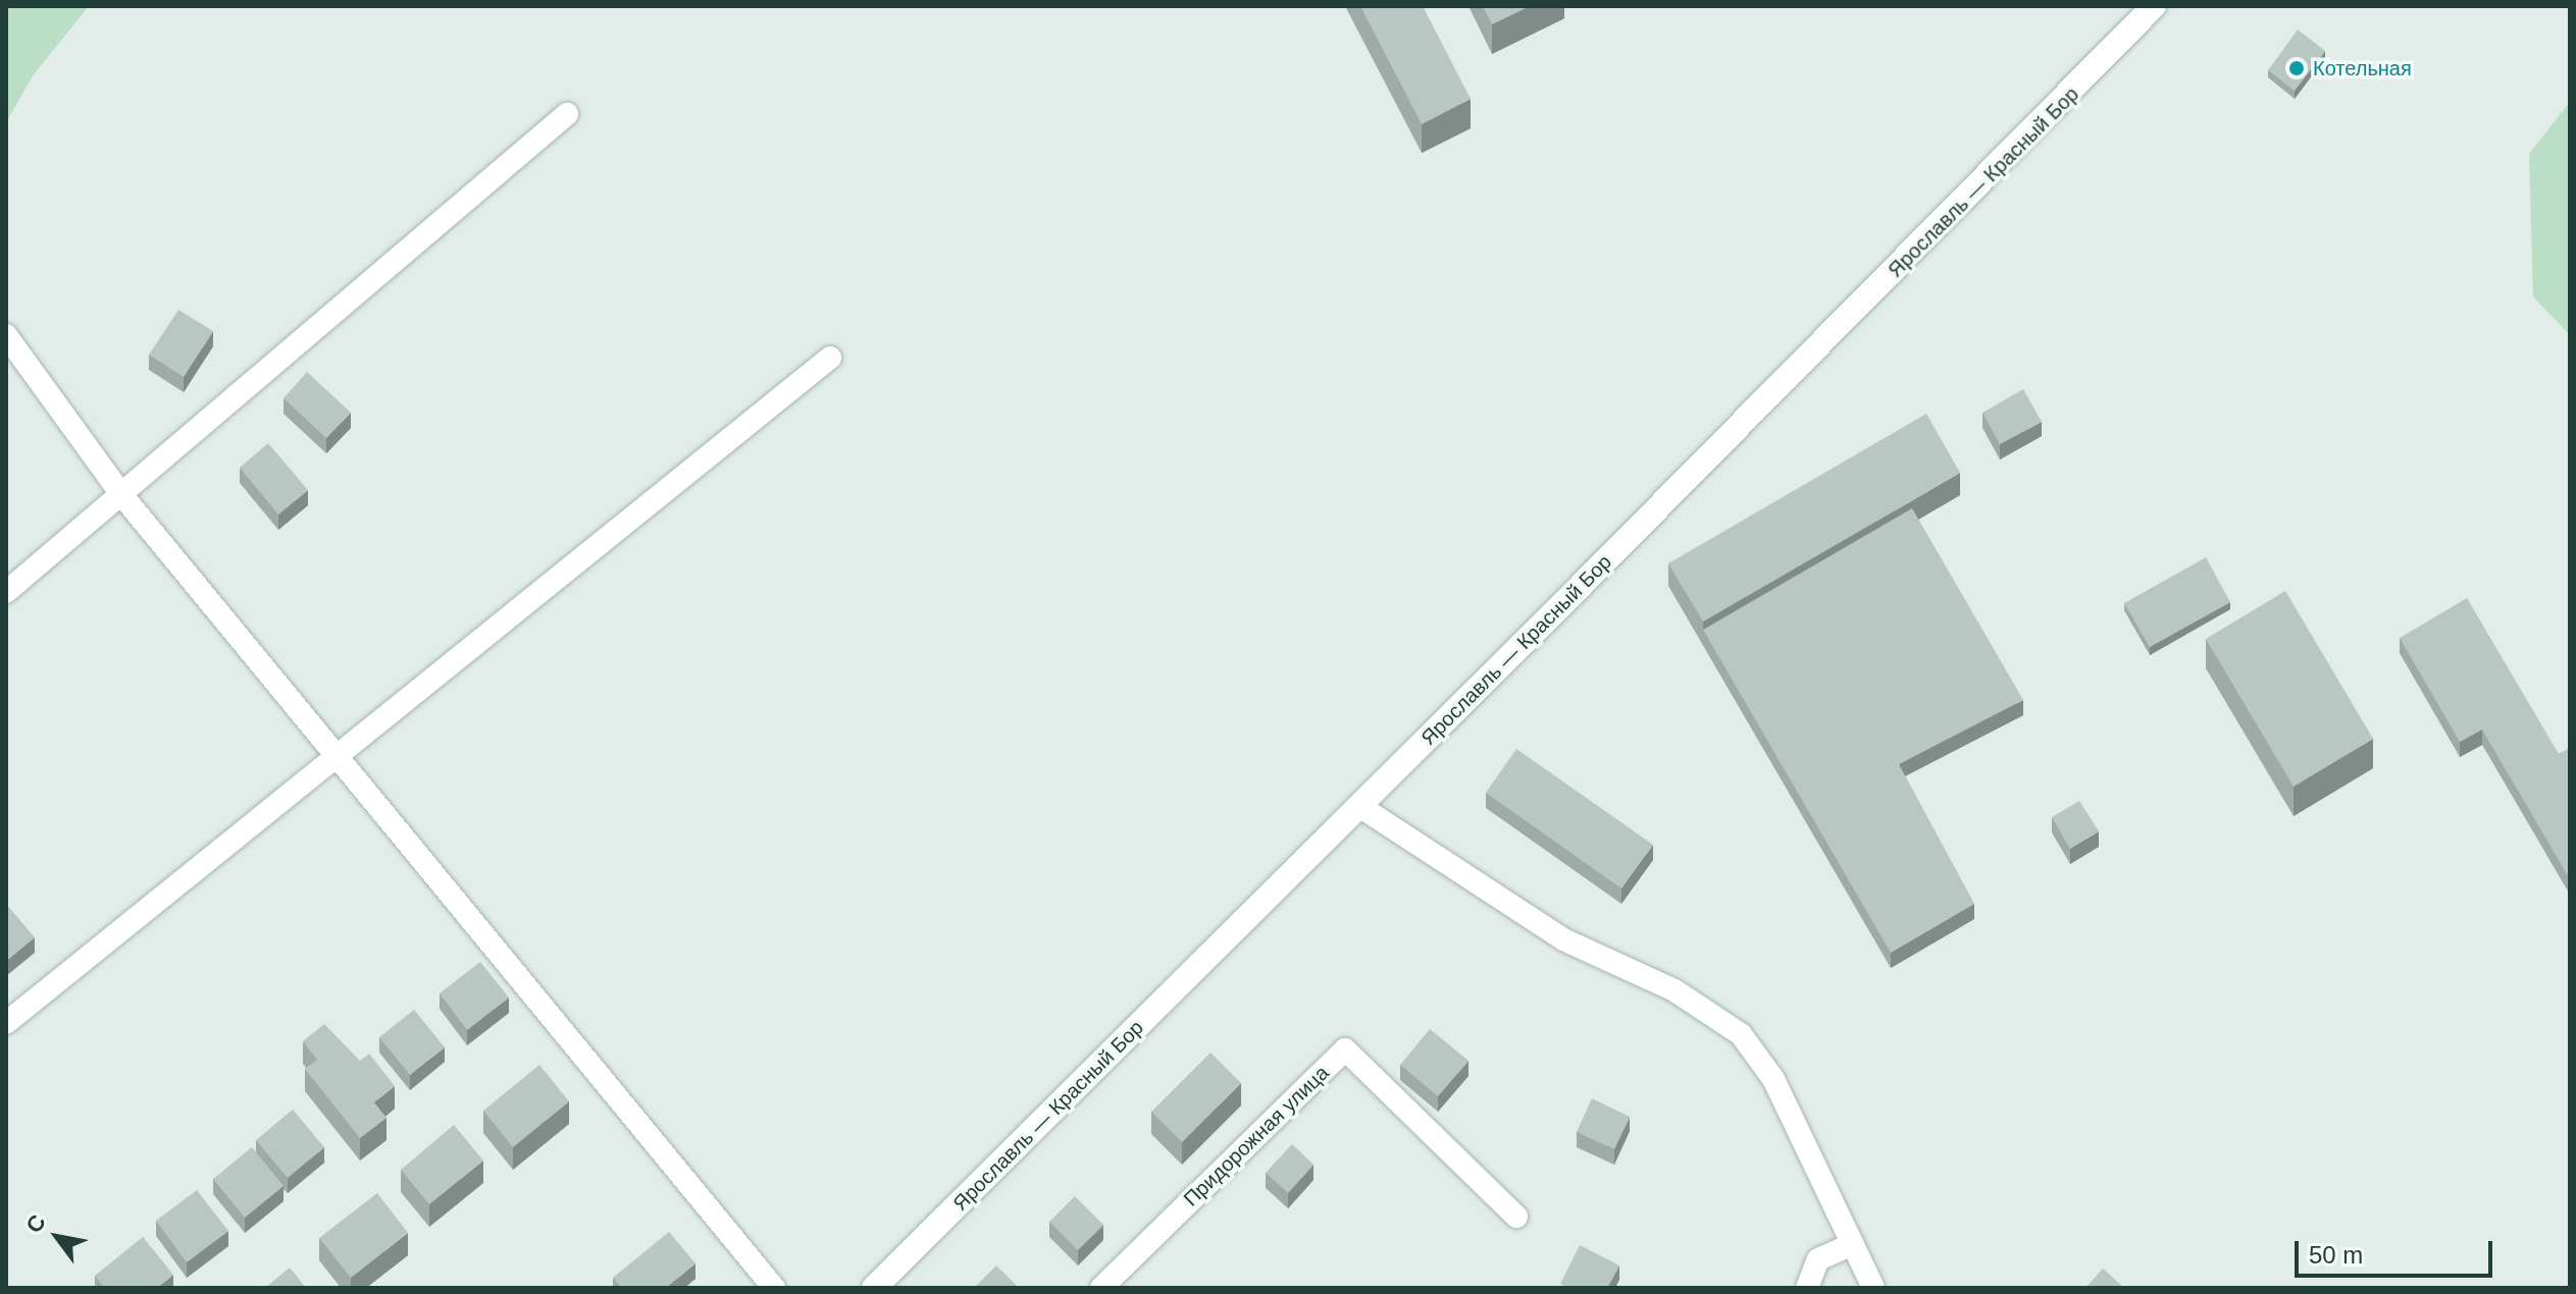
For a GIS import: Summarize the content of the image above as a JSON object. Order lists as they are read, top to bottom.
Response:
{
  "streets": {
    "street": ["Ярославль — Красный Бор", "Придорожная улица"]
  },
  "places": ["Котельная"],
  "scale_bar": "50 m",
  "north": "top left"
}
